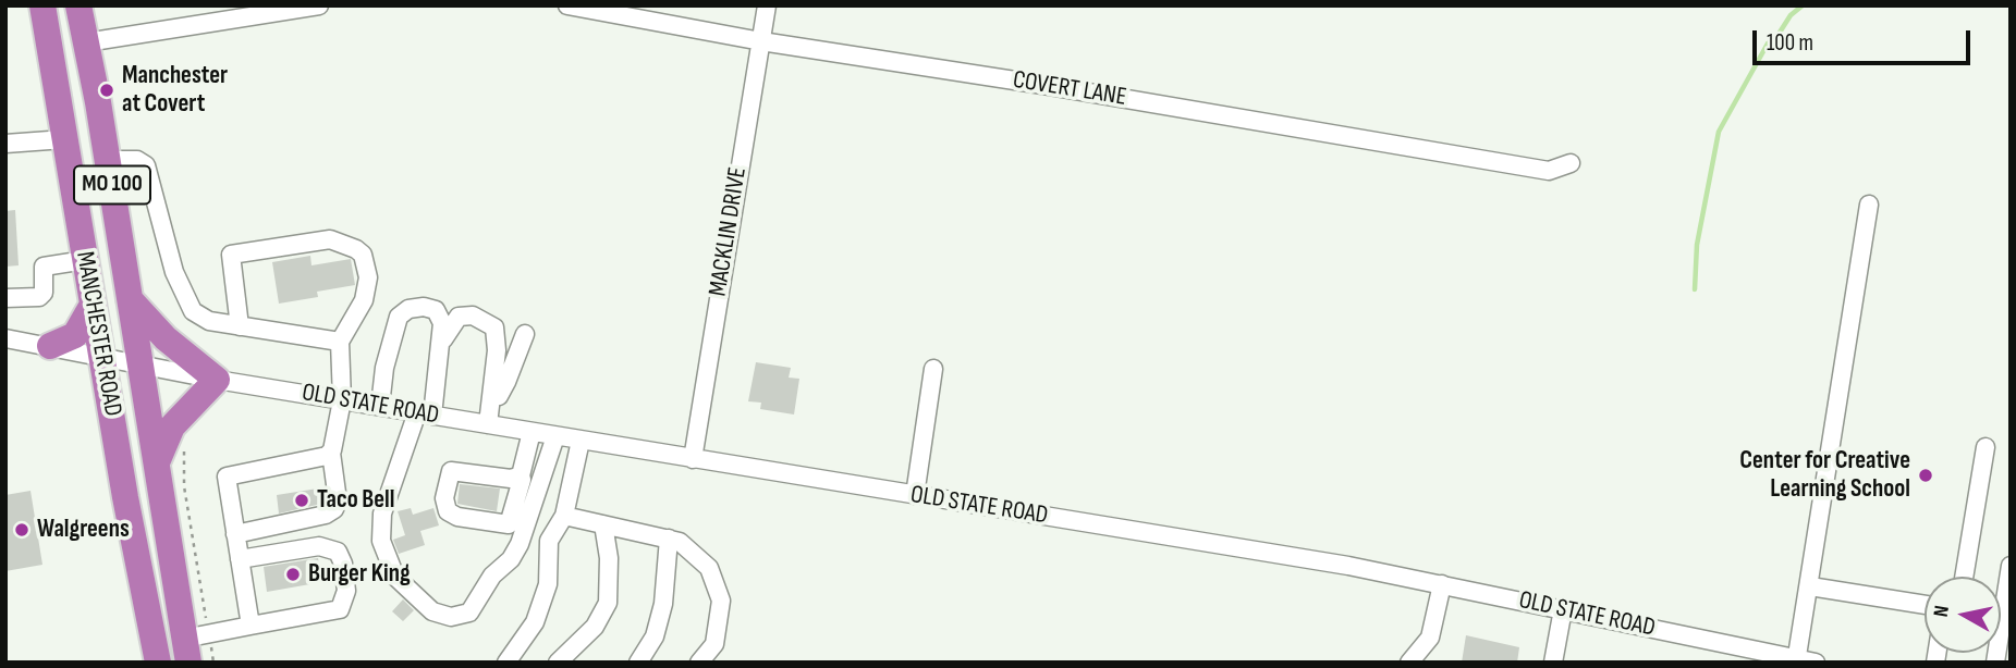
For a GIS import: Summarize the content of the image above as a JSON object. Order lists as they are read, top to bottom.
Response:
{
  "streets": {
    "highway": ["MO 100", "MANCHESTER ROAD"],
    "street": ["COVERT LANE", "MACKLIN DRIVE", "OLD STATE ROAD"]
  },
  "crossings": [
    ["COVERT LANE", "MACKLIN DRIVE"],
    ["MACKLIN DRIVE", "OLD STATE ROAD"],
    ["MANCHESTER ROAD", "OLD STATE ROAD"]
  ],
  "places": [
    "Manchester at Covert",
    "Center for Creative Learning School",
    "Taco Bell",
    "Walgreens",
    "Burger King"
  ],
  "scale_bar": "100 m",
  "north": "left"
}
